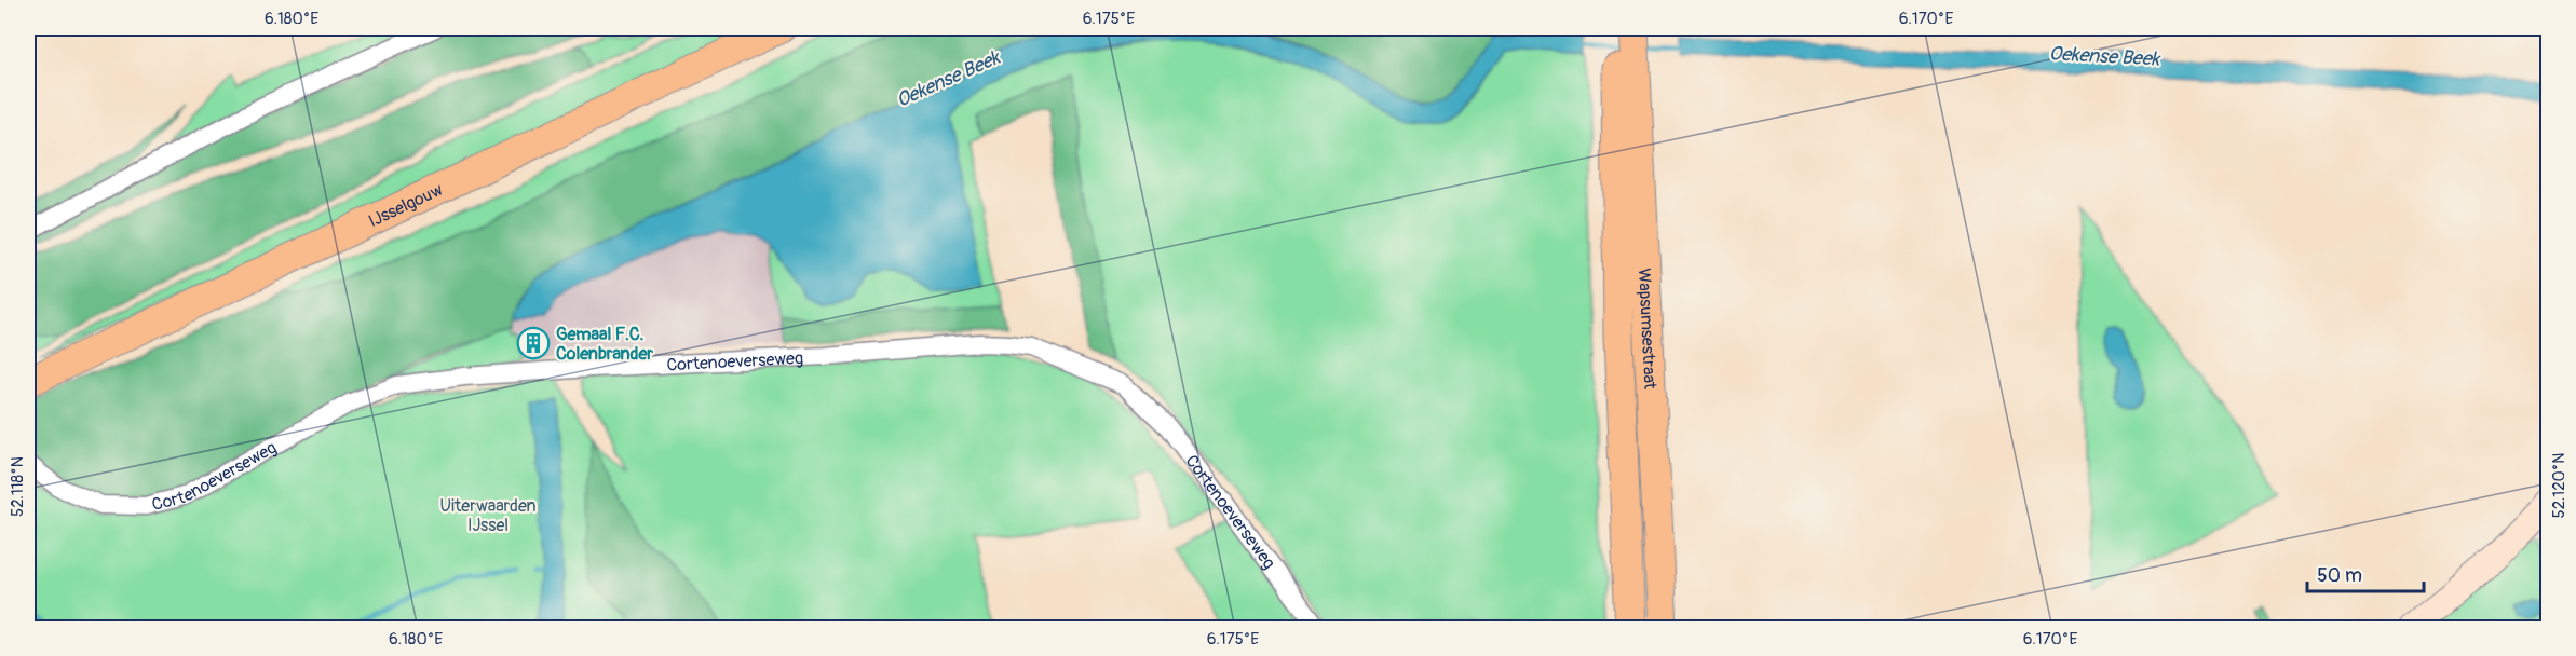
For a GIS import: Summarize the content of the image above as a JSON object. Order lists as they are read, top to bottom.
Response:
{
  "streets": {
    "main road": ["IJsselgouw", "Wapsumsestraat"],
    "street": ["Cortenoeverseweg"]
  },
  "water": ["Oekense Beek"],
  "parks": ["Uiterwaarden IJssel"],
  "places": {
    "building": ["Gemaal F.C. Colenbrander"]
  },
  "scale_bar": "50 m",
  "coordinates": [
    "6.180°E",
    "6.175°E",
    "6.170°E",
    "52.120°N",
    "52.118°N"
  ]
}
